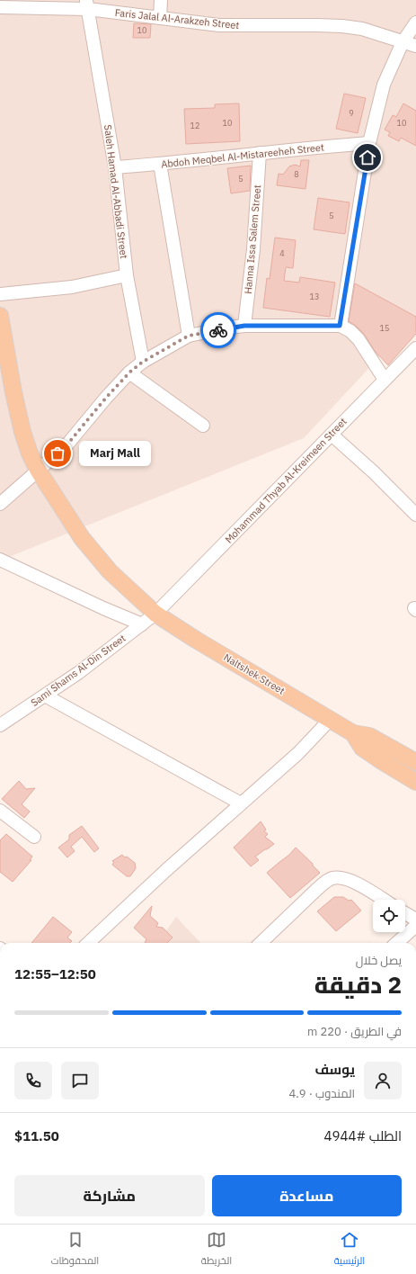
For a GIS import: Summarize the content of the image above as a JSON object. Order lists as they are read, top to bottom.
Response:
{
  "streets": {
    "main road": ["Naltshek Street"],
    "street": [
      "Faris Jalal Al-Arakzeh Street",
      "Abdoh Meqbel Al-Mistareeheh Street",
      "Saleh Hamad Al-Abbadi Street",
      "Hanna Issa Salem Street",
      "Mohammad Thyab Al-Kreimeen Street",
      "Sami Shams Al-Din Street"
    ]
  },
  "crossings": [
    ["Faris Jalal Al-Arakzeh Street", "Saleh Hamad Al-Abbadi Street"],
    ["Abdoh Meqbel Al-Mistareeheh Street", "Saleh Hamad Al-Abbadi Street"],
    ["Abdoh Meqbel Al-Mistareeheh Street", "Hanna Issa Salem Street"],
    ["Mohammad Thyab Al-Kreimeen Street", "Sami Shams Al-Din Street"],
    ["Mohammad Thyab Al-Kreimeen Street", "Naltshek Street"],
    ["Sami Shams Al-Din Street", "Naltshek Street"]
  ],
  "places": ["Marj Mall"],
  "house_numbers": [
    "10",
    "9",
    "10",
    "10",
    "12",
    "8",
    "5",
    "5",
    "4",
    "13",
    "15"
  ],
  "page": {
    "bubble": "Marj Mall",
    "heading": ["2 دقيقة", "يصل خلال", "12:50–12:55"],
    "panel": [
      "يوسف",
      "المندوب · 4.9",
      "الطلب #4944",
      "$11.50"
    ],
    "bar": "في الطريق · 220 m",
    "buttons": ["مساعدة", "مشاركة"],
    "tabs": ["الرئيسية", "الخريطة", "المحفوظات"]
  }
}
